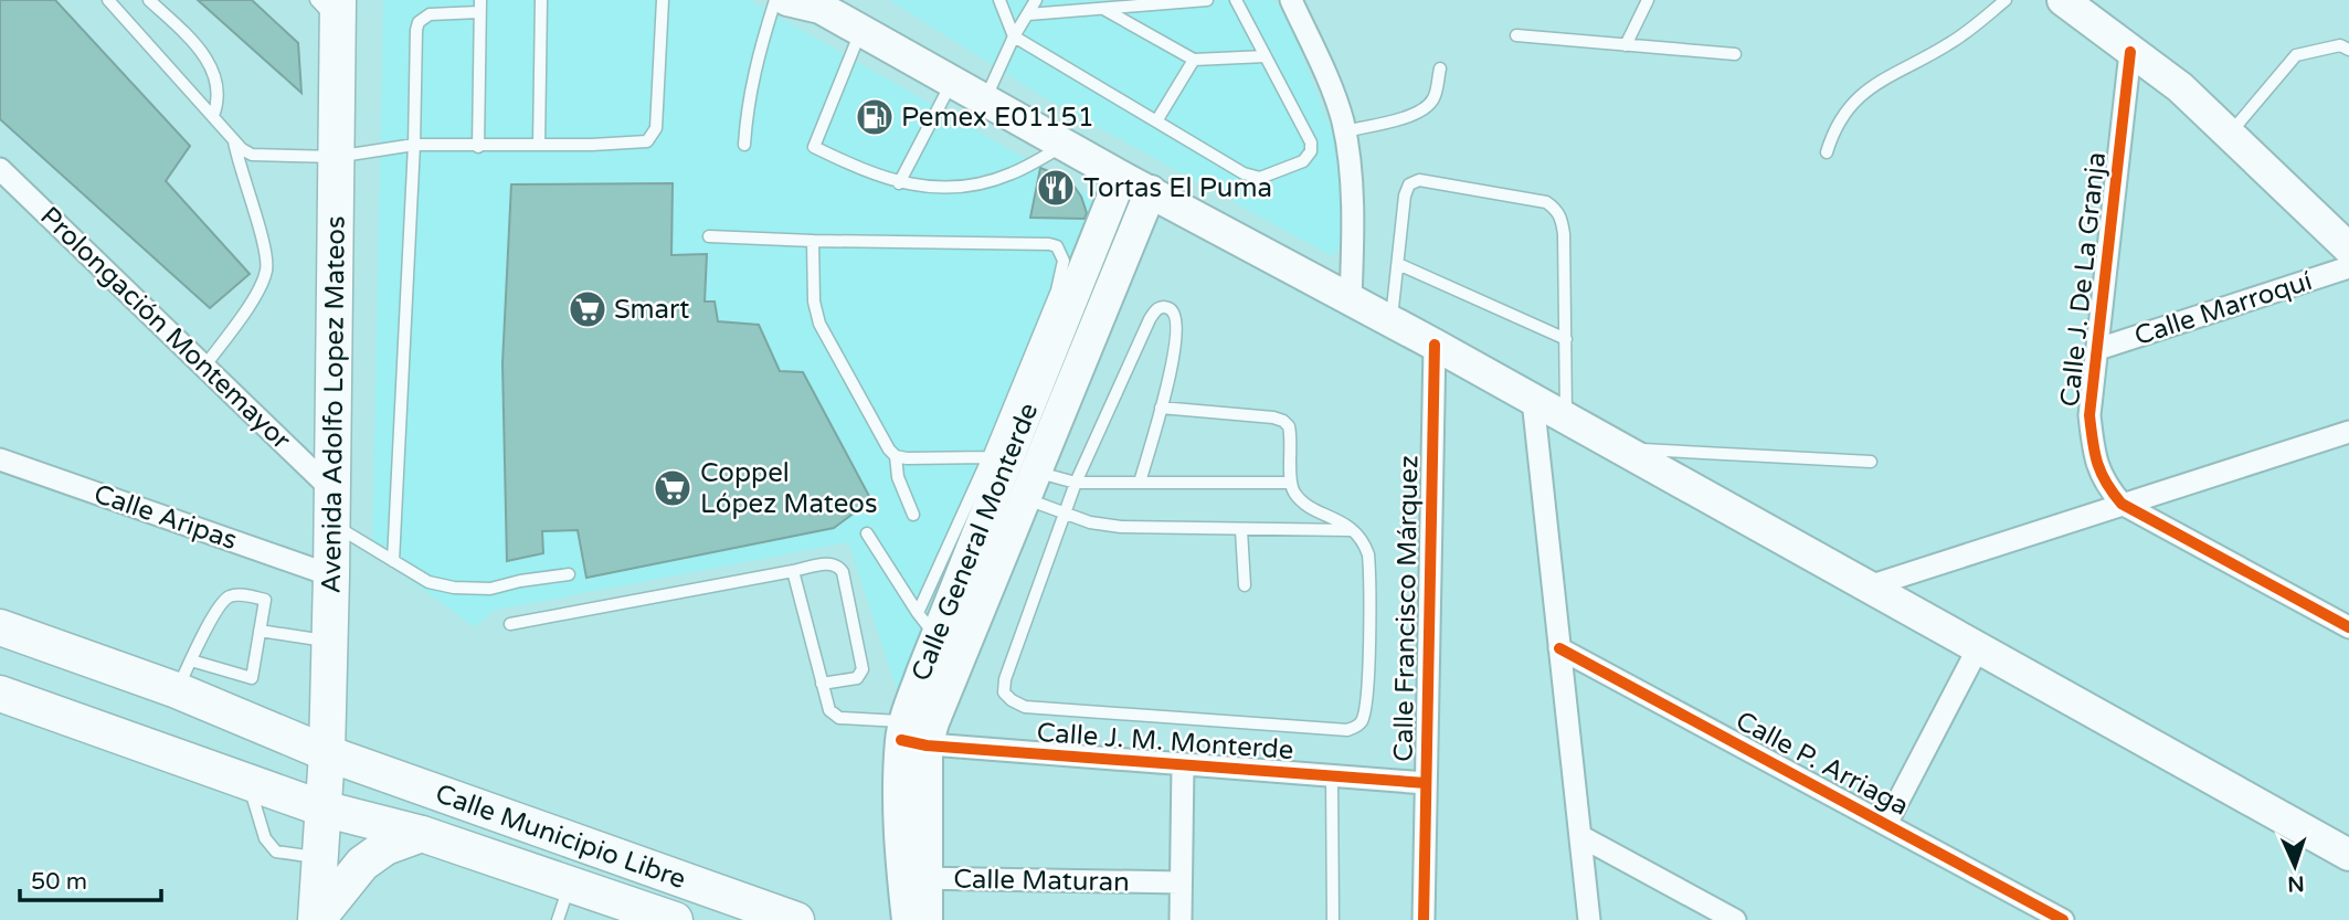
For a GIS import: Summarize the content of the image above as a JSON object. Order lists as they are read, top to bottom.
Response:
{
  "streets": {
    "main road": ["Avenida Adolfo Lopez Mateos", "Calle General Monterde", "Calle Municipio Libre"],
    "street": [
      "Calle J. De La Granja",
      "Calle Marroquí",
      "Prolongación Montemayor",
      "Calle Aripas",
      "Calle Francisco Márquez",
      "Calle J. M. Monterde",
      "Calle P. Arriaga",
      "Calle Maturan"
    ]
  },
  "crossings": [
    ["Calle J. De La Granja", "Calle Marroquí"],
    ["Prolongación Montemayor", "Avenida Adolfo Lopez Mateos"],
    ["Avenida Adolfo Lopez Mateos", "Calle Aripas"],
    ["Avenida Adolfo Lopez Mateos", "Calle Municipio Libre"],
    ["Calle General Monterde", "Calle J. M. Monterde"],
    ["Calle General Monterde", "Calle Maturan"],
    ["Calle Francisco Márquez", "Calle J. M. Monterde"]
  ],
  "places": {
    "fuel station": ["Pemex E01151"],
    "restaurant": ["Tortas El Puma"],
    "supermarket": ["Smart", "Coppel López Mateos"]
  },
  "scale_bar": "50 m",
  "north": "bottom"
}
